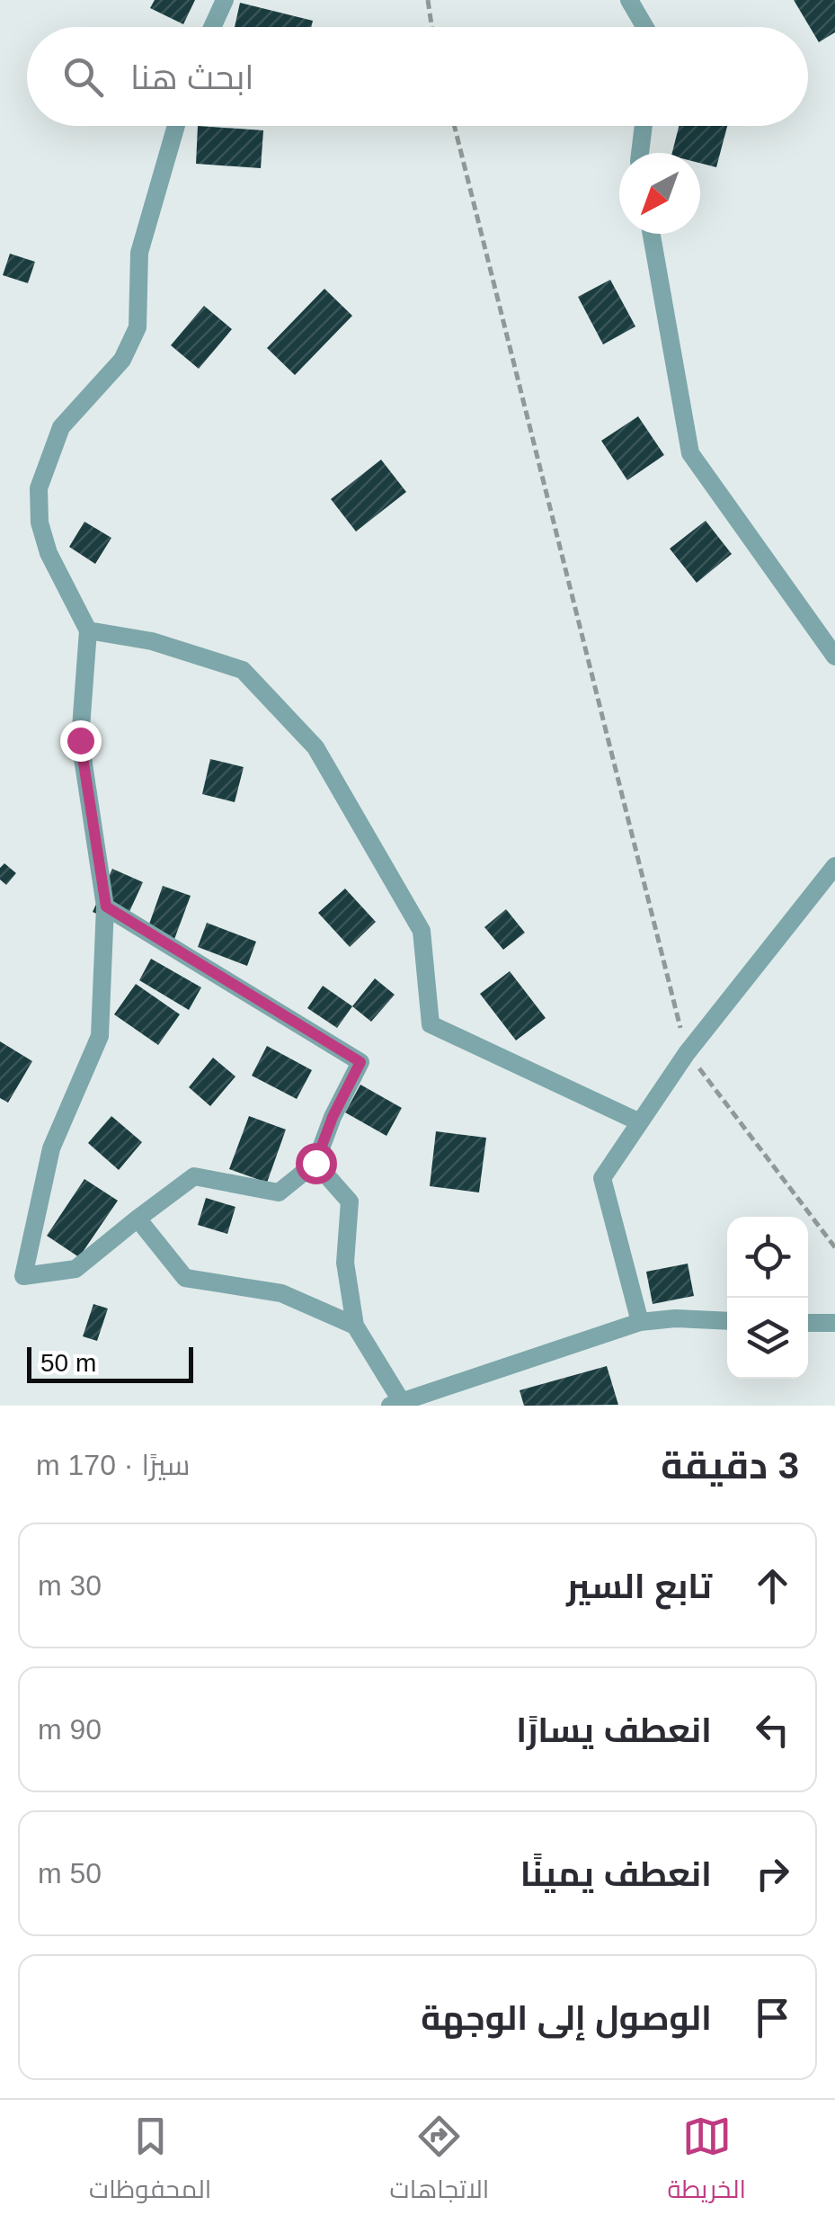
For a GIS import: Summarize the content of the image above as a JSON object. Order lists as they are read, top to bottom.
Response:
{
  "scale_bar": "50 m",
  "north": "bottom left",
  "page": {
    "search": "ابحث هنا",
    "scale": "50 m",
    "heading": ["3 دقيقة", "سيرًا · 170 m"],
    "list": [
      ["تابع السير", "30 m"],
      ["انعطف يسارًا", "90 m"],
      ["انعطف يمينًا", "50 m"],
      "الوصول إلى الوجهة"
    ],
    "nav": ["الخريطة", "الاتجاهات", "المحفوظات"]
  }
}
